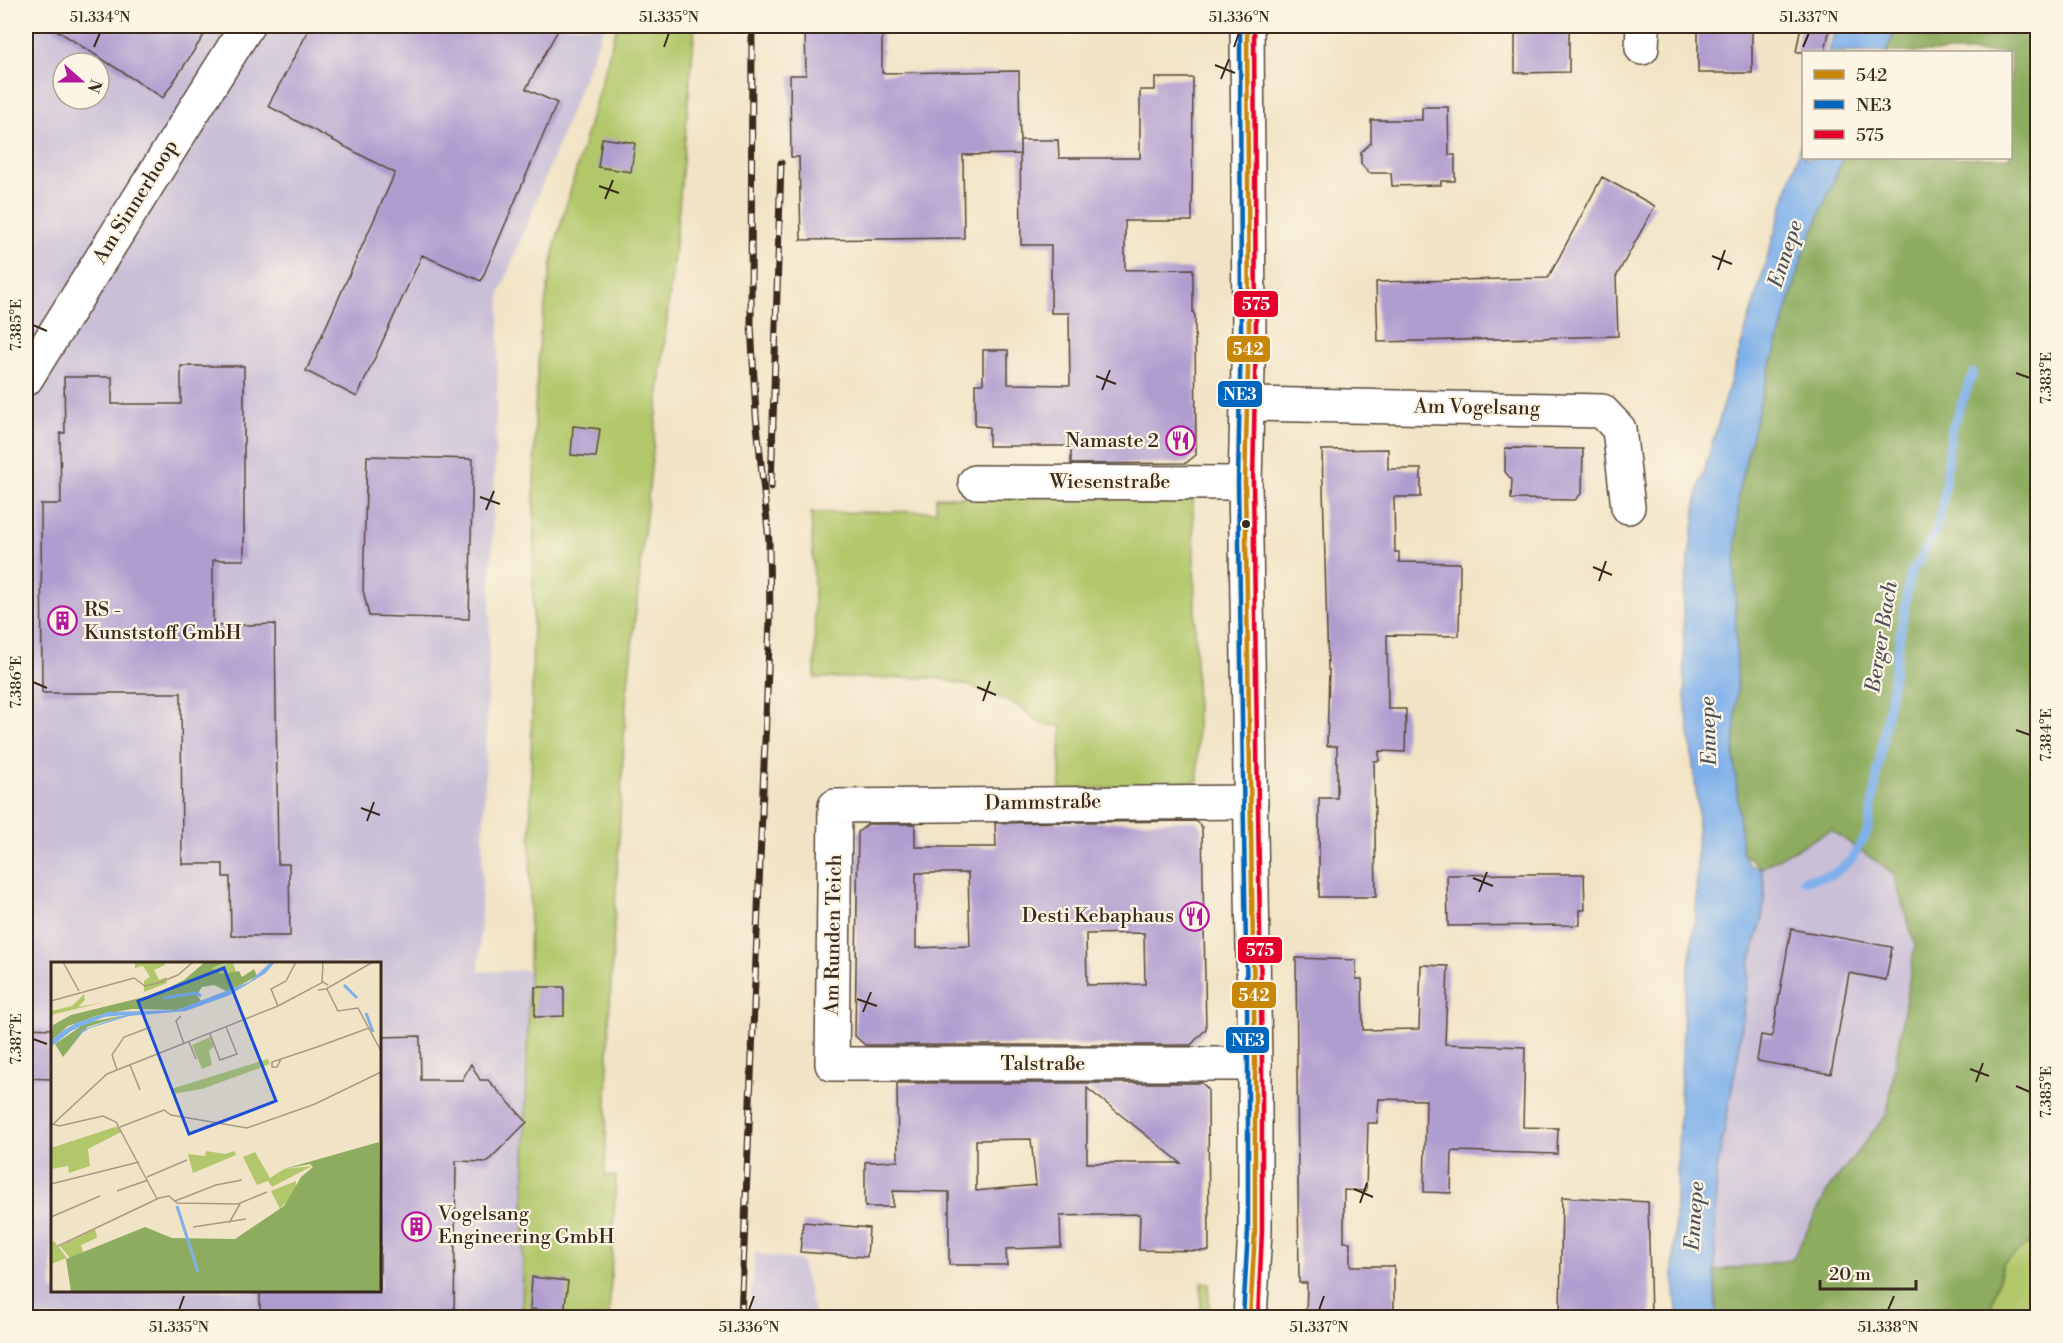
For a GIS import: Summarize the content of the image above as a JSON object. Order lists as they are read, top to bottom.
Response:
{
  "streets": {
    "street": [
      "Am Sinnerhoop",
      "Am Vogelsang",
      "Wiesenstraße",
      "Dammstraße",
      "Am Runden Teich",
      "Talstraße"
    ]
  },
  "crossings": [
    ["Dammstraße", "Am Runden Teich"],
    ["Am Runden Teich", "Talstraße"]
  ],
  "water": ["Ennepe", "Berger Bach"],
  "places": {
    "restaurant": ["Namaste 2", "Desti Kebaphaus"],
    "building": ["RS - Kunststoff GmbH", "Vogelsang Engineering GmbH"]
  },
  "lines": ["transit line 542", "transit line NE3", "transit line 575"],
  "legend": ["542", "NE3", "575"],
  "scale_bar": "20 m",
  "north": "right",
  "coordinates": [
    "51.334°N",
    "51.335°N",
    "51.336°N",
    "51.337°N",
    "7.385°E",
    "7.383°E",
    "7.386°E",
    "7.384°E",
    "7.387°E",
    "51.338°N"
  ]
}
